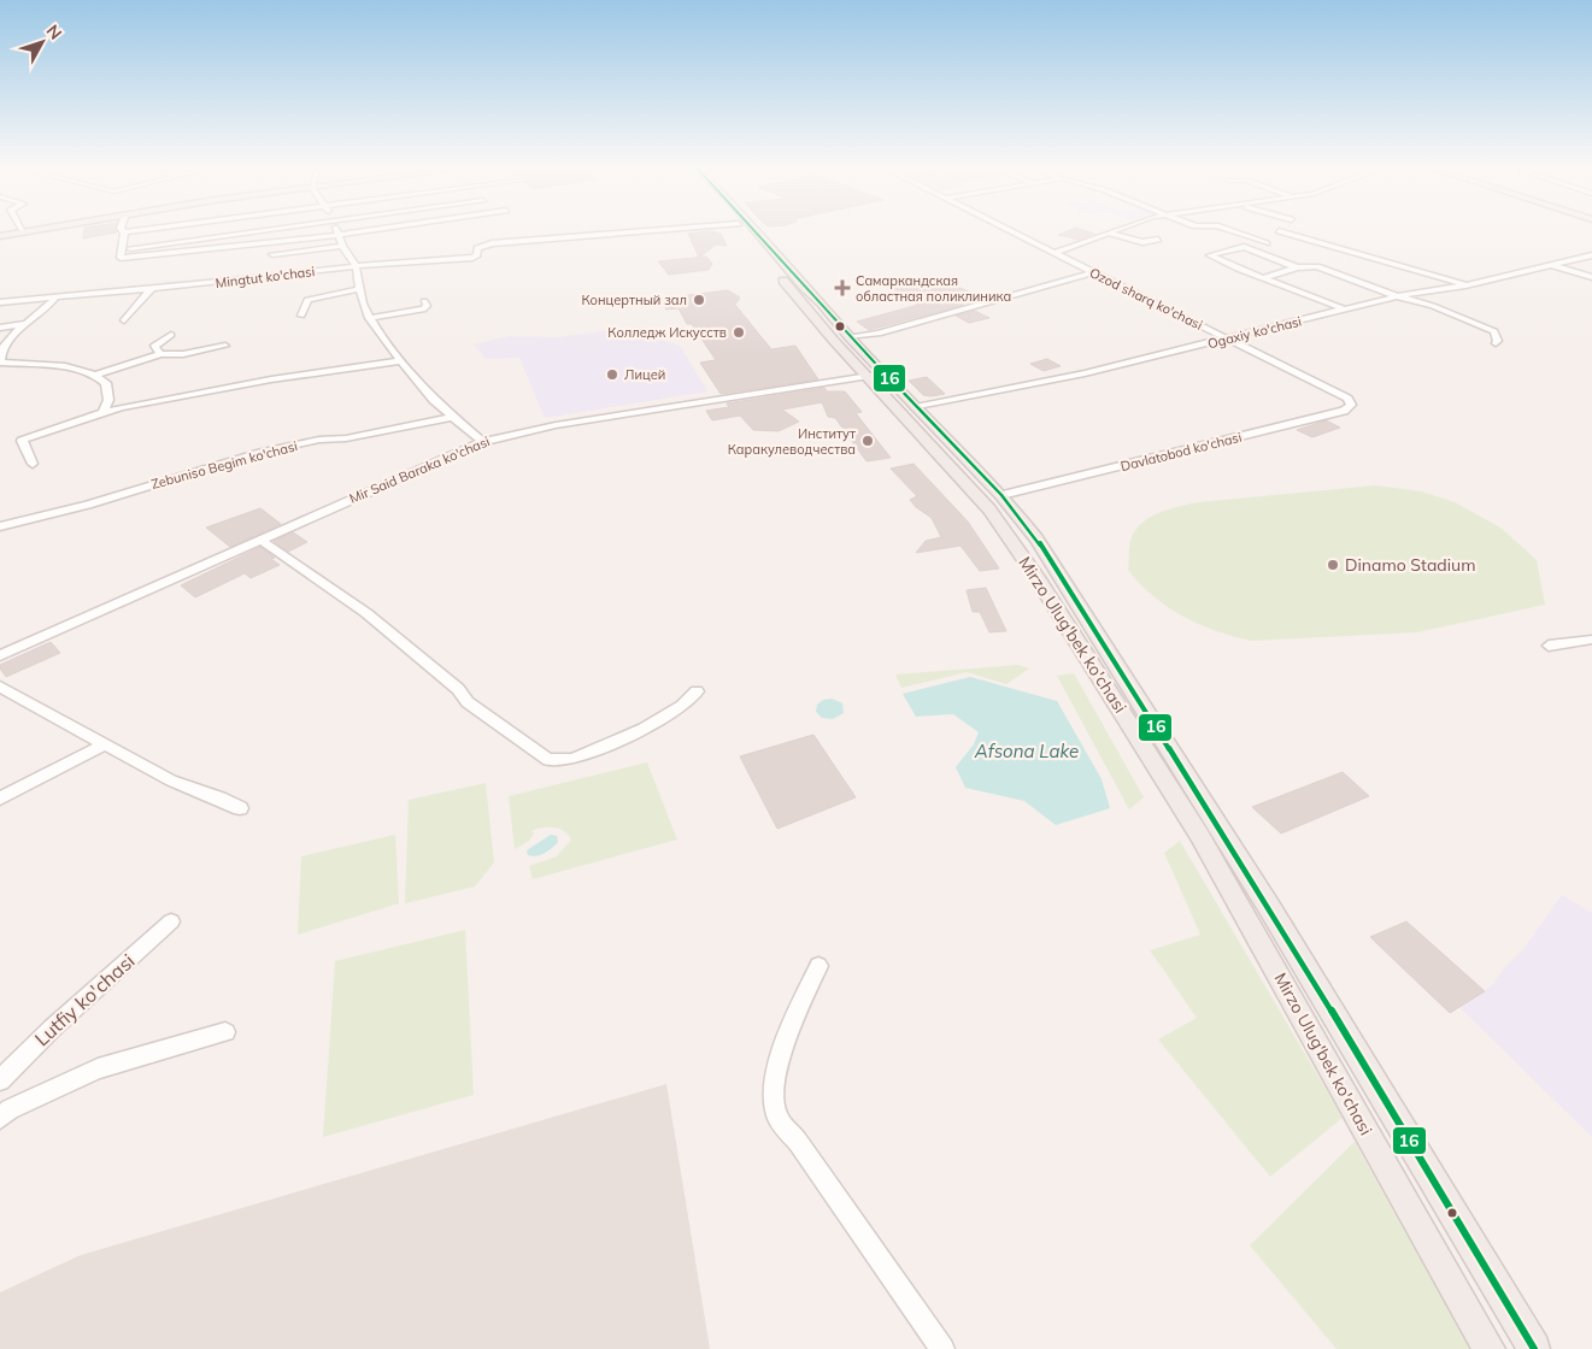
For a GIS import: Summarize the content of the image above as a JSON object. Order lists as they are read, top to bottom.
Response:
{
  "streets": {
    "main road": ["Mirzo Ulug'bek ko'chasi"],
    "street": [
      "Mingtut ko'chasi",
      "Ozod sharq ko'chasi",
      "Ogaxiy ko'chasi",
      "Davlatobod ko'chasi",
      "Zebuniso Begim ko'chasi",
      "Mir Said Baraka ko'chasi",
      "Lutfiy ko'chasi"
    ]
  },
  "crossings": [
    ["Ozod sharq ko'chasi", "Ogaxiy ko'chasi"],
    ["Ozod sharq ko'chasi", "Davlatobod ko'chasi"],
    ["Ogaxiy ko'chasi", "Mirzo Ulug'bek ko'chasi"],
    ["Davlatobod ko'chasi", "Mirzo Ulug'bek ko'chasi"],
    ["Mir Said Baraka ko'chasi", "Mirzo Ulug'bek ko'chasi"]
  ],
  "water": ["Afsona Lake"],
  "places": {
    "health": ["Самаркандская областная поликлиника"],
    "other": [
      "Концертный зал",
      "Колледж Искусств",
      "Лицей",
      "Институт Каракулеводчества",
      "Dinamo Stadium"
    ]
  },
  "lines": ["transit line 16"],
  "north": "top right"
}
